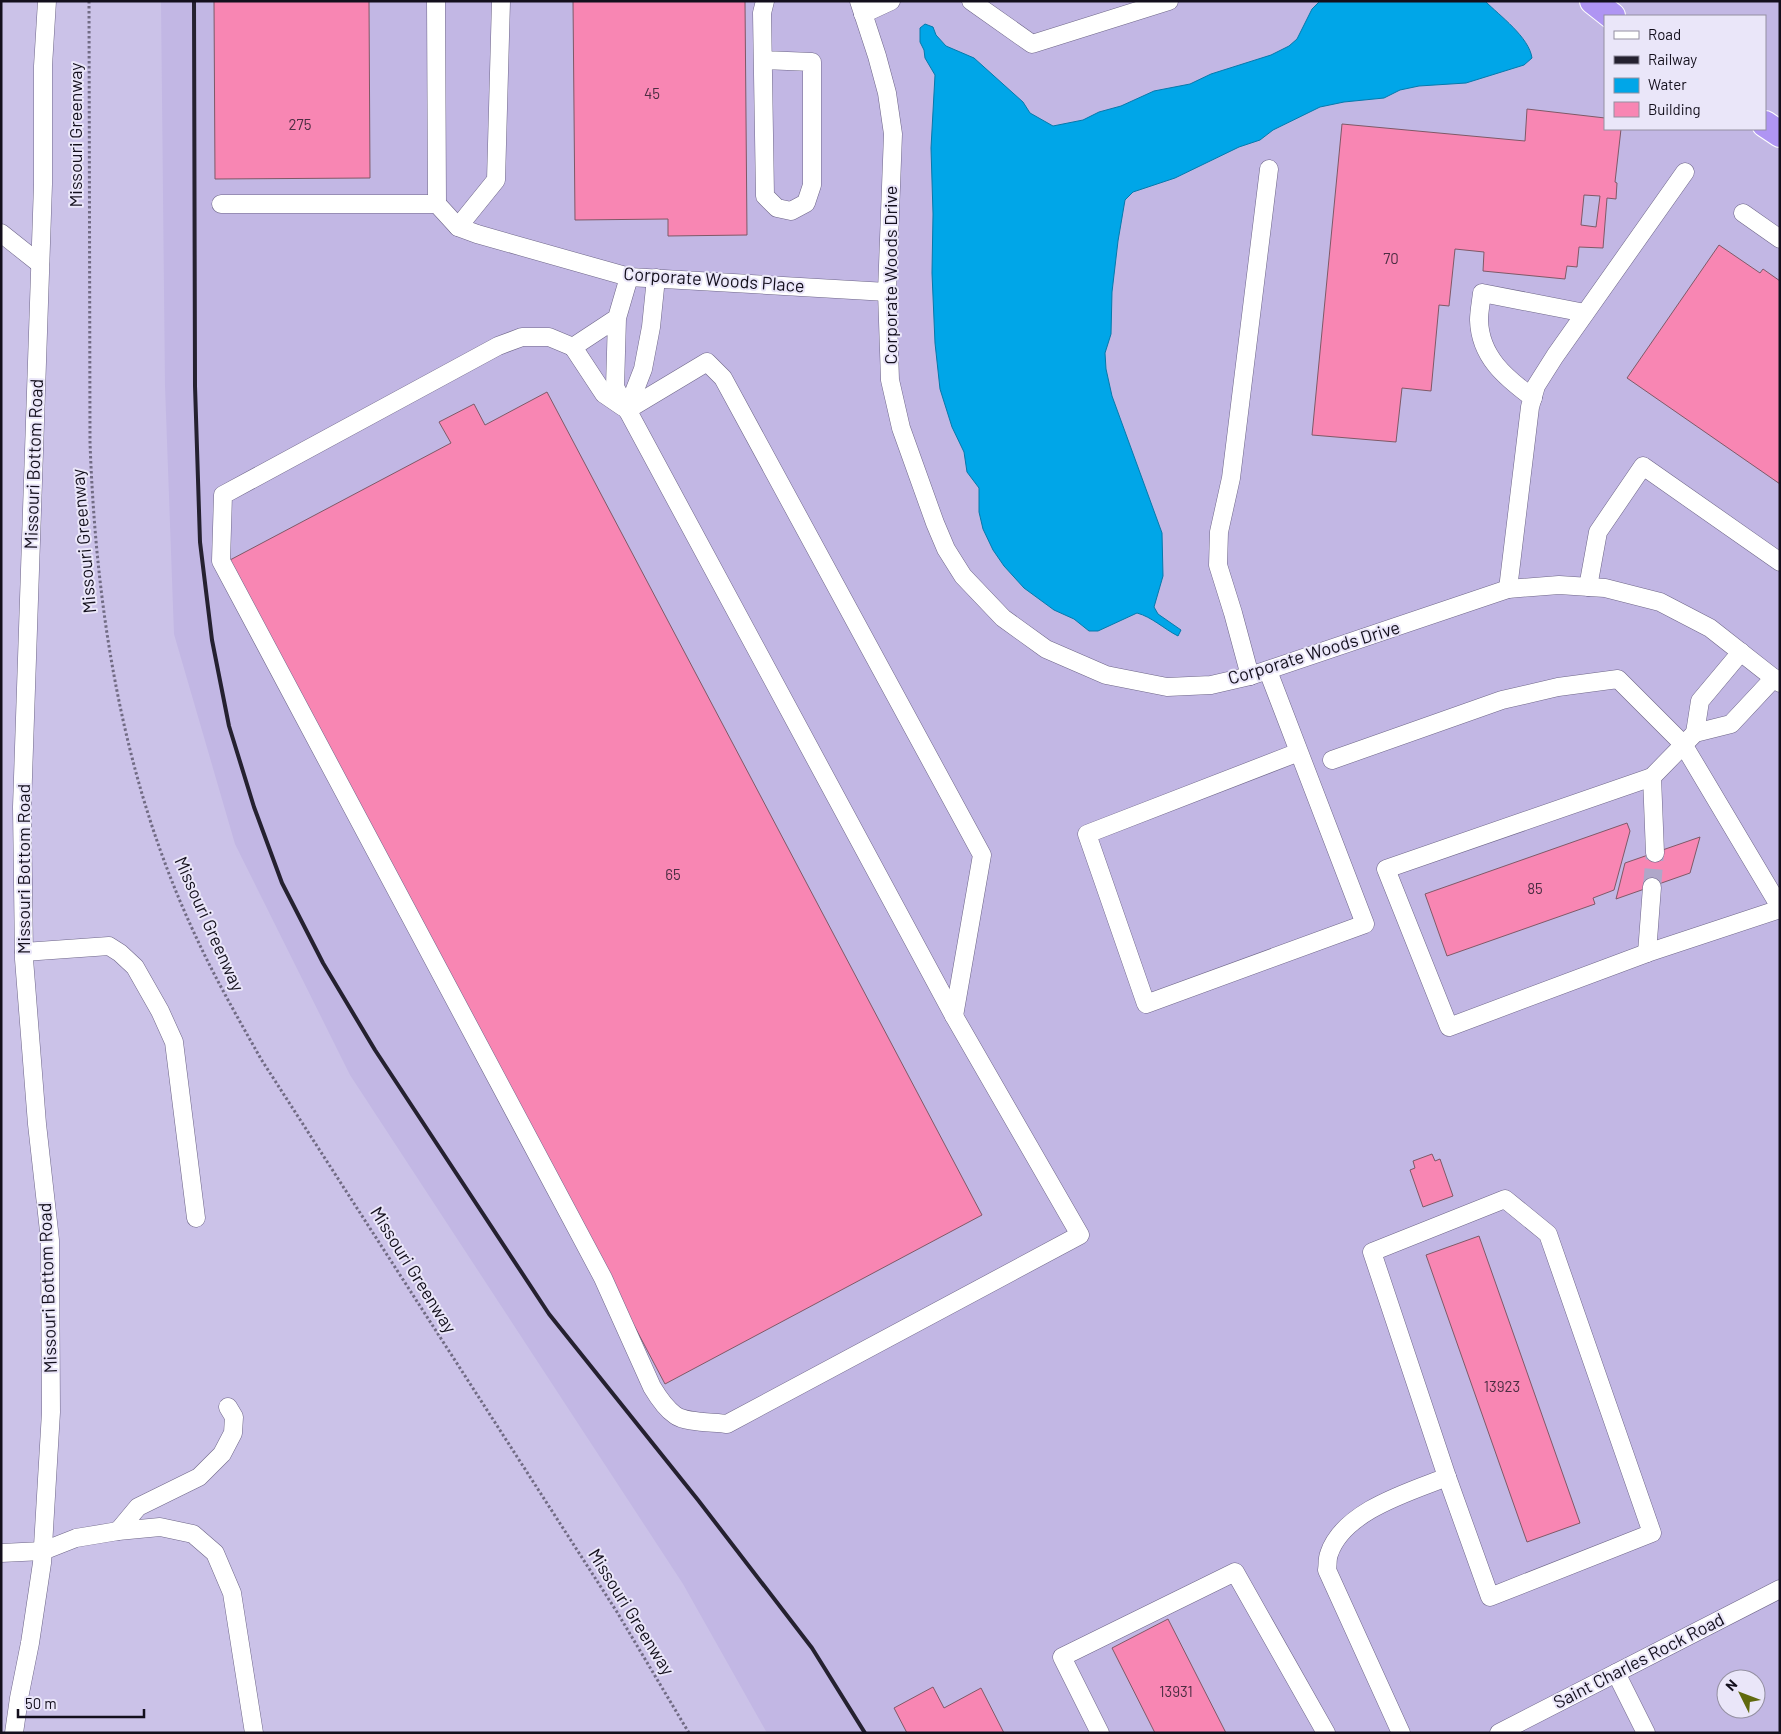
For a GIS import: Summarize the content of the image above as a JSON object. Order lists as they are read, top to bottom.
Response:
{
  "streets": {
    "street": [
      "Corporate Woods Drive",
      "Corporate Woods Place",
      "Missouri Bottom Road",
      "Saint Charles Rock Road"
    ],
    "path": ["Missouri Greenway"]
  },
  "crossings": [
    ["Corporate Woods Drive", "Corporate Woods Place"]
  ],
  "house_numbers": [
    "45",
    "275",
    "70",
    "65",
    "85",
    "13923",
    "13931"
  ],
  "legend": [
    "Road",
    "Railway",
    "Water",
    "Building"
  ],
  "scale_bar": "50 m",
  "north": "top left"
}
